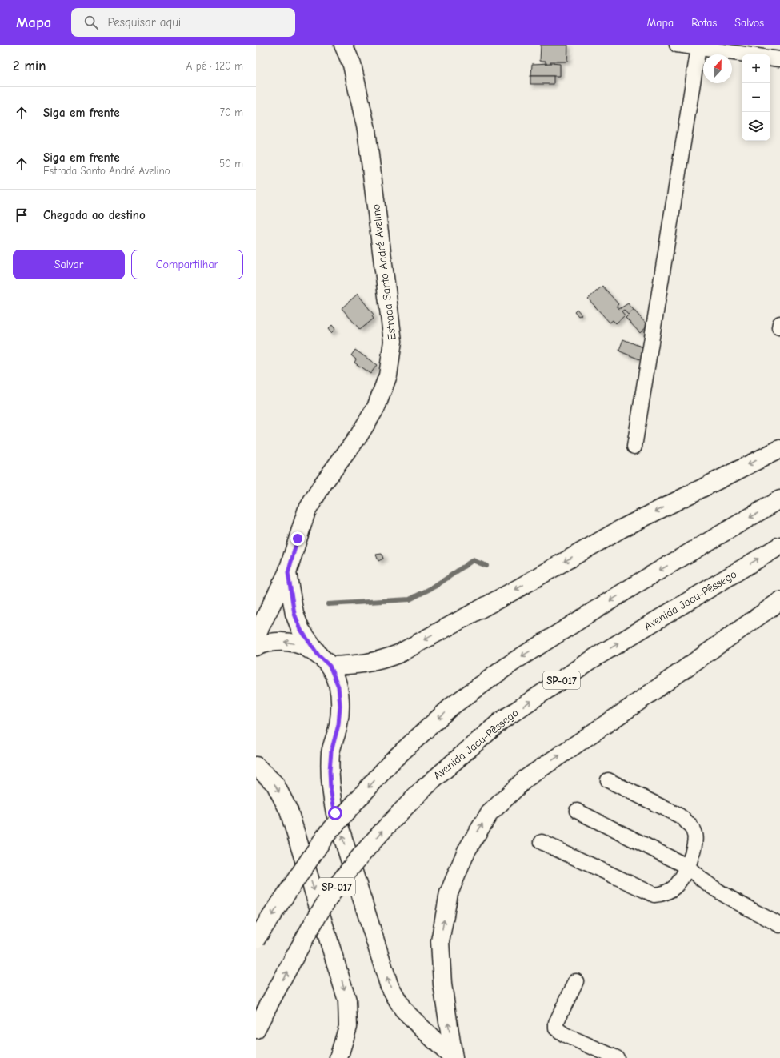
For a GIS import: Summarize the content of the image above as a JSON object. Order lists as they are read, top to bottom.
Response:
{
  "streets": {
    "main road": ["Estrada Santo André Avelino", "Avenida Jacu-Pêssego", "SP-017"]
  },
  "north": "top",
  "page": {
    "header": "Mapa",
    "search": "Pesquisar aqui",
    "nav": ["Mapa", "Rotas", "Salvos"],
    "heading": ["2 min", "A pé · 120 m"],
    "map_buttons": ["+", "−"],
    "list": [
      ["Siga em frente", "70 m"],
      ["Siga em frente", "Estrada Santo André Avelino", "50 m"],
      "Chegada ao destino"
    ],
    "buttons": ["Salvar", "Compartilhar"]
  }
}
